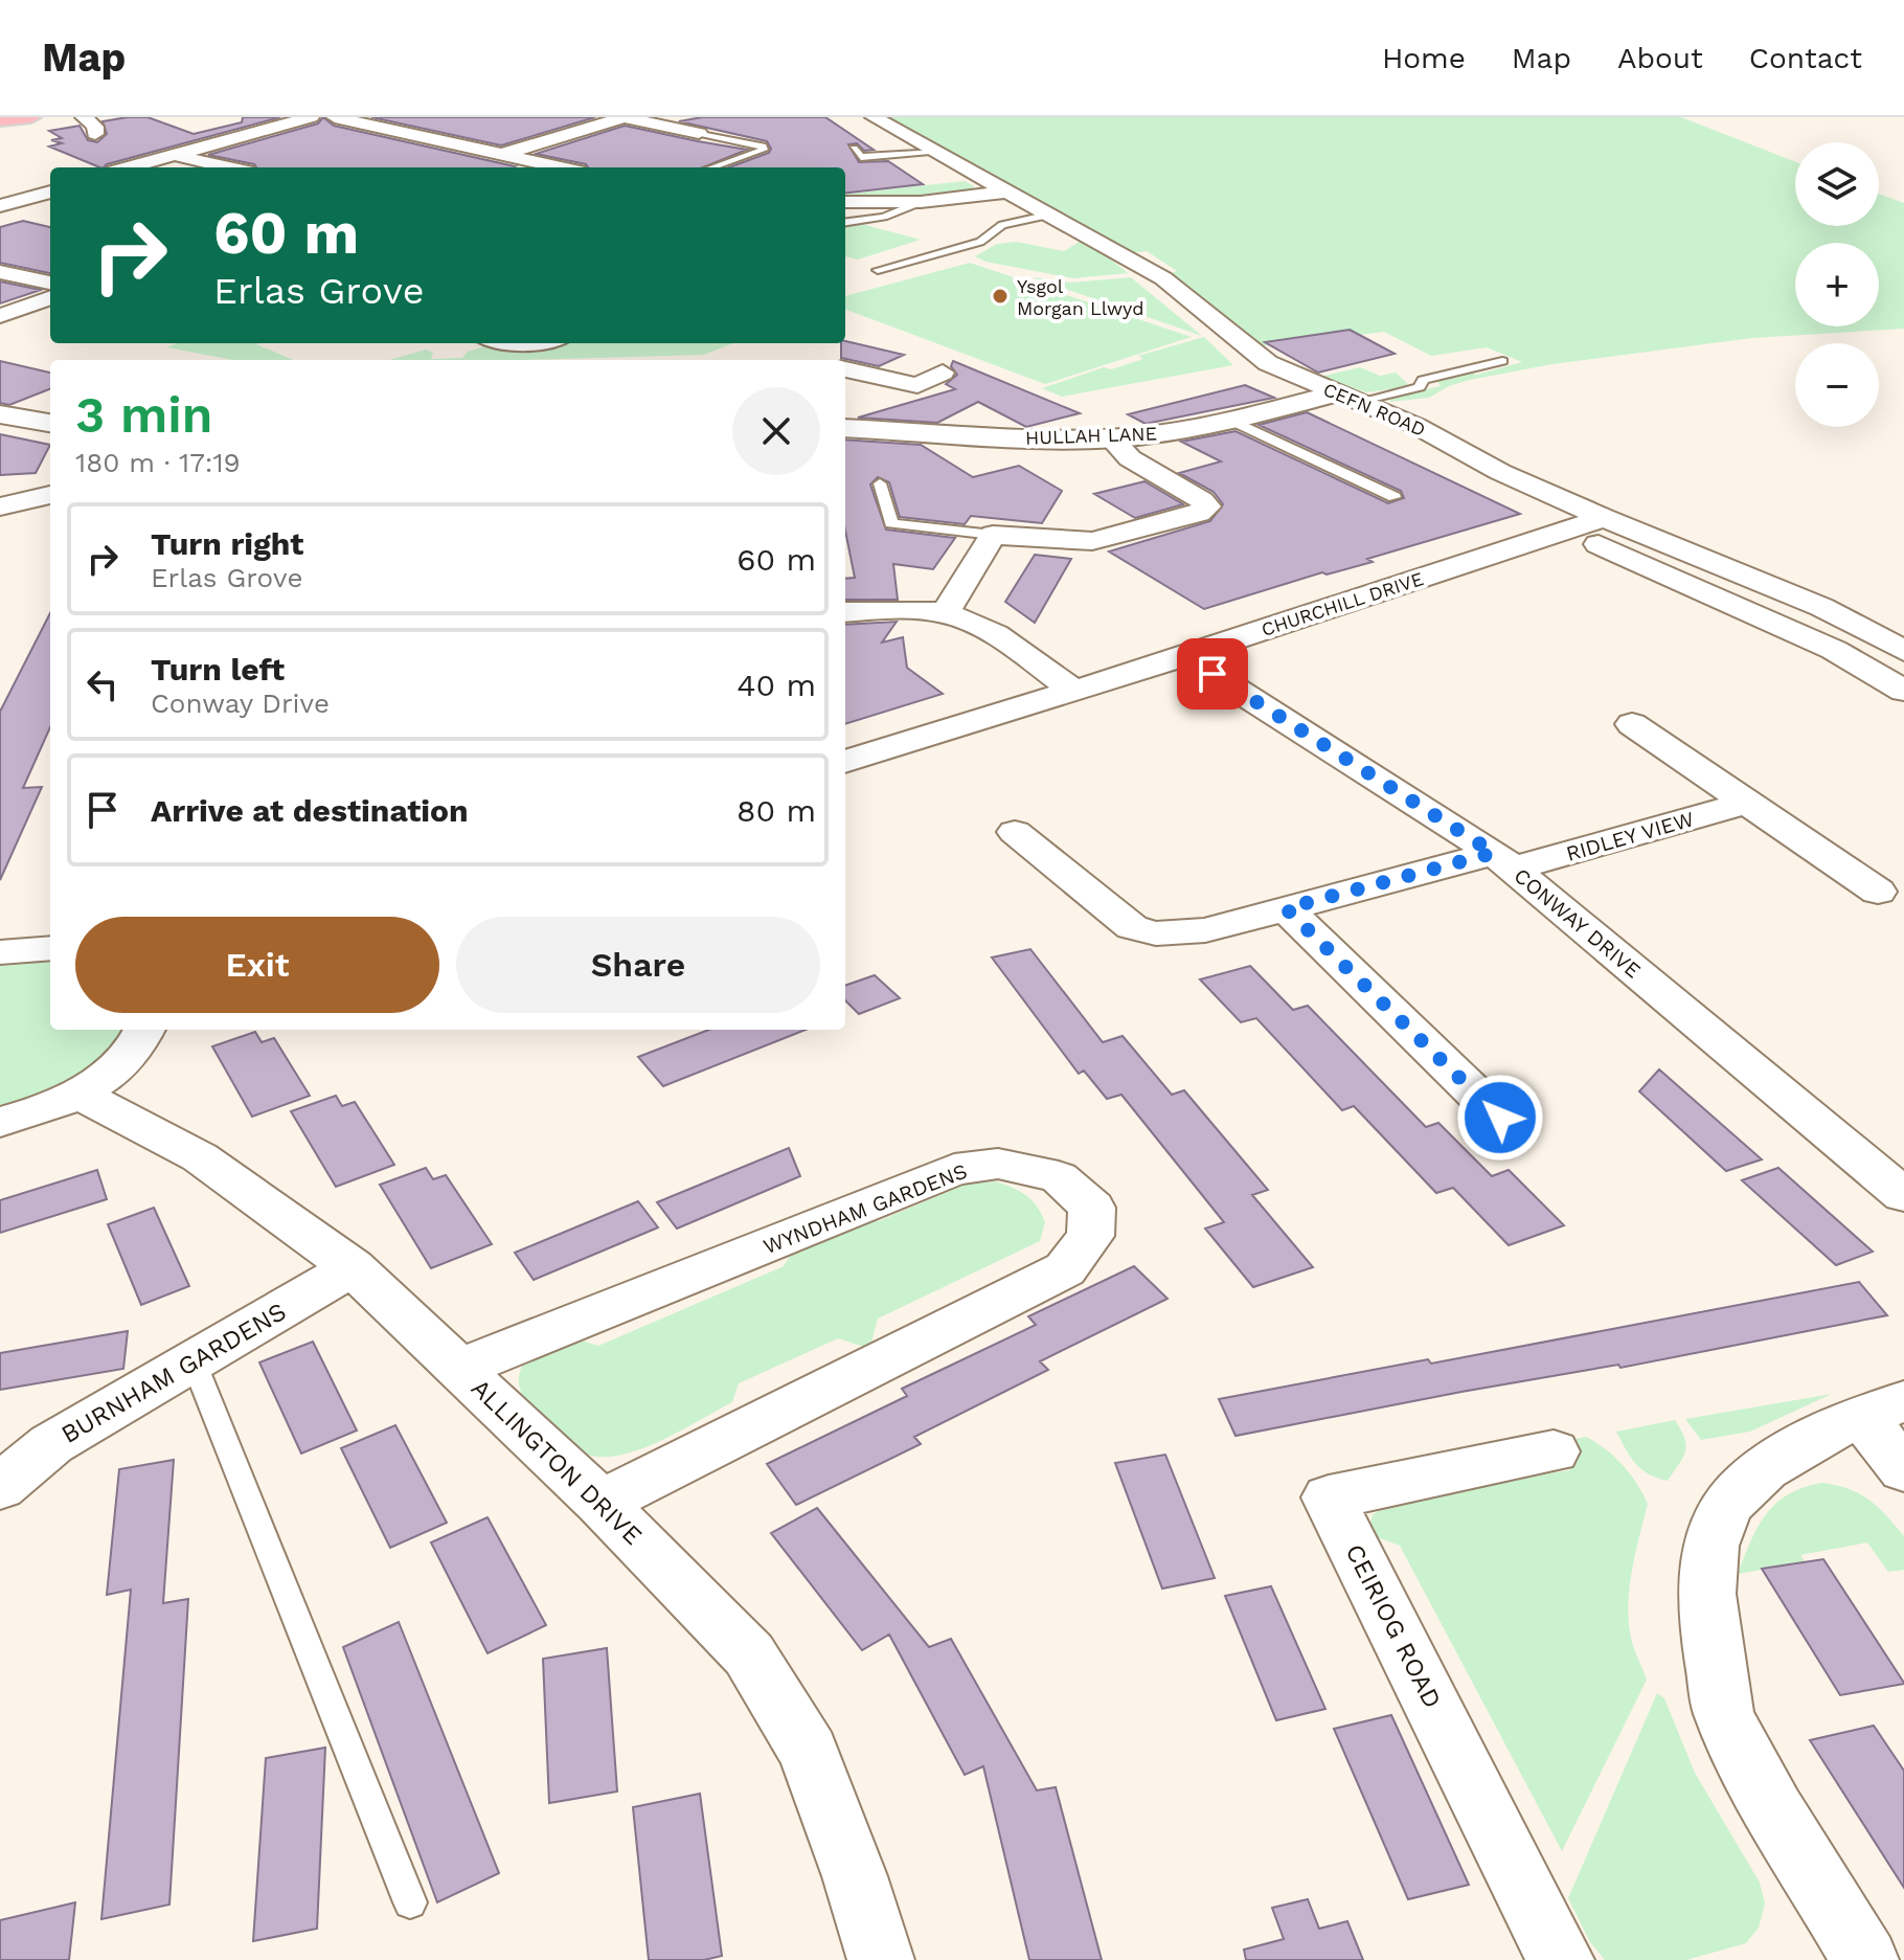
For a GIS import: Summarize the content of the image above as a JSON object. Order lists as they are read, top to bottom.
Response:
{
  "streets": {
    "street": [
      "CEFN ROAD",
      "HULLAH LANE",
      "CHURCHILL DRIVE",
      "RIDLEY VIEW",
      "CONWAY DRIVE",
      "WYNDHAM GARDENS",
      "BURNHAM GARDENS",
      "ALLINGTON DRIVE",
      "CEIRIOG ROAD"
    ]
  },
  "crossings": [
    ["CEFN ROAD", "HULLAH LANE"],
    ["CEFN ROAD", "CHURCHILL DRIVE"],
    ["CHURCHILL DRIVE", "CONWAY DRIVE"],
    ["RIDLEY VIEW", "CONWAY DRIVE"],
    ["WYNDHAM GARDENS", "ALLINGTON DRIVE"],
    ["BURNHAM GARDENS", "ALLINGTON DRIVE"]
  ],
  "places": ["Ysgol Morgan Llwyd"],
  "page": {
    "header": "Map",
    "nav": [
      "Home",
      "Map",
      "About",
      "Contact"
    ],
    "map_buttons": ["+", "−"],
    "turn": ["60 m", "Erlas Grove"],
    "heading": ["3 min", "180 m · 17:19"],
    "list": [
      {
        "name": "Turn right",
        "note": "Erlas Grove",
        "value": "60 m"
      },
      {
        "name": "Turn left",
        "note": "Conway Drive",
        "value": "40 m"
      },
      {
        "name": "Arrive at destination",
        "value": "80 m"
      }
    ],
    "buttons": ["Exit", "Share"]
  }
}
